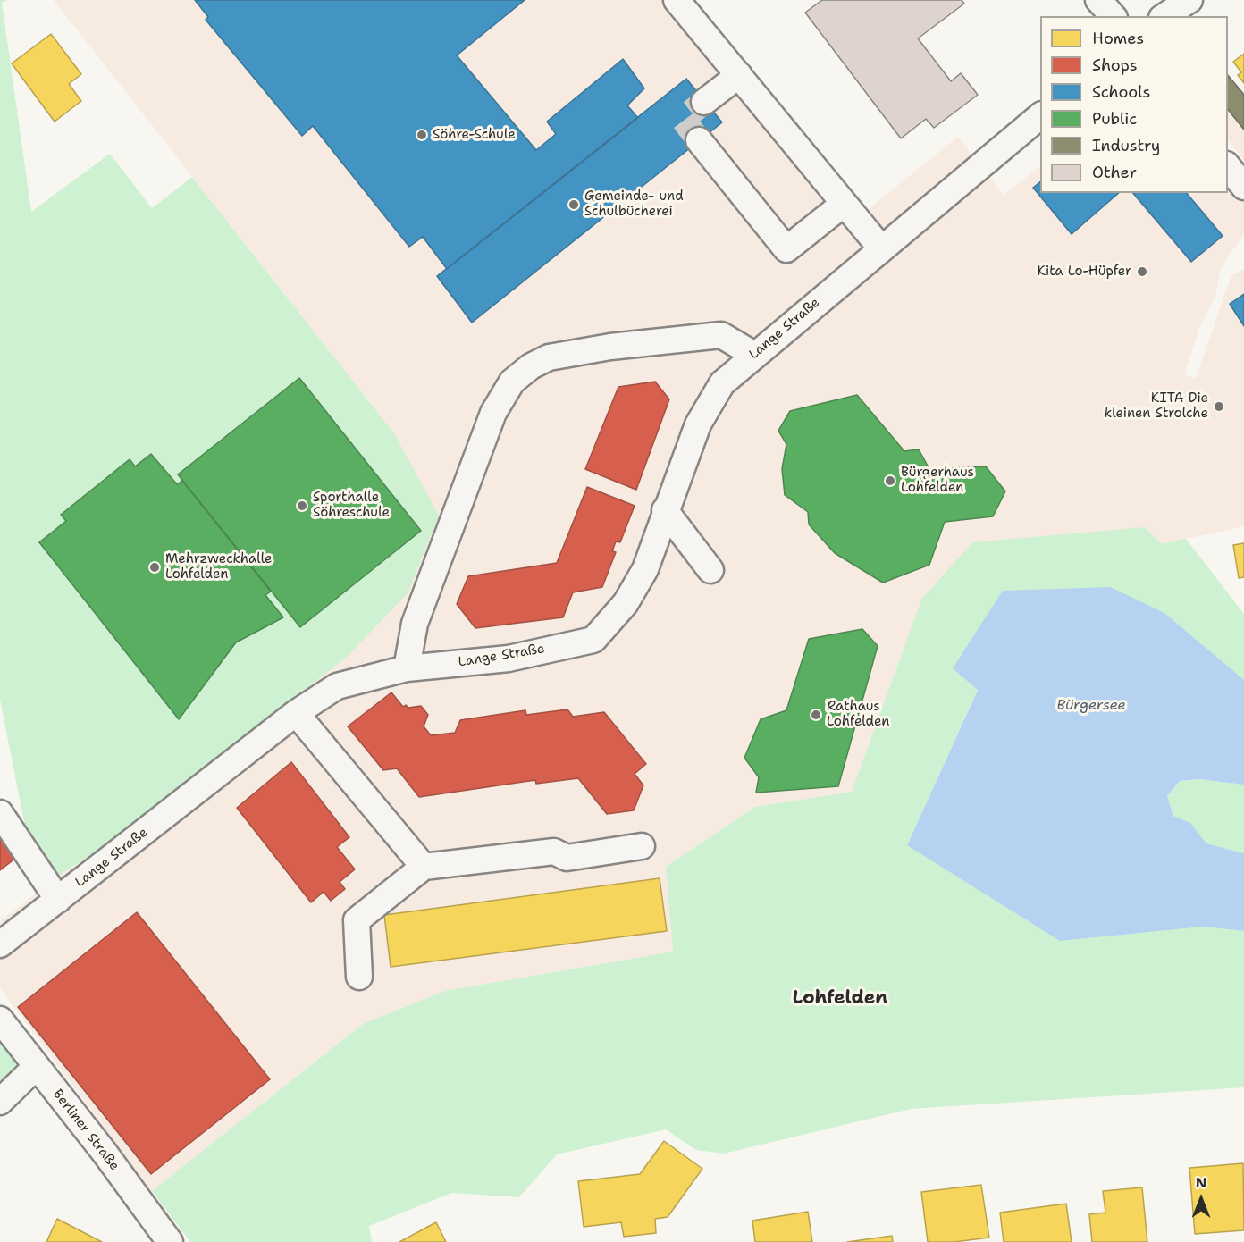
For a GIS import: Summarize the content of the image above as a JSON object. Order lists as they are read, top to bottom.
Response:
{
  "streets": {
    "street": ["Lange Straße", "Berliner Straße"]
  },
  "districts": ["Lohfelden"],
  "water": ["Bürgersee"],
  "places": [
    "Söhre-Schule",
    "Gemeinde- und Schulbücherei",
    "Kita Lo-Hüpfer",
    "KITA Die kleinen Strolche",
    "Bürgerhaus Lohfelden",
    "Sporthalle Söhreschule",
    "Mehrzweckhalle Lohfelden",
    "Rathaus Lohfelden"
  ],
  "legend": [
    "Homes",
    "Shops",
    "Schools",
    "Public",
    "Industry",
    "Other"
  ],
  "north": "top"
}
